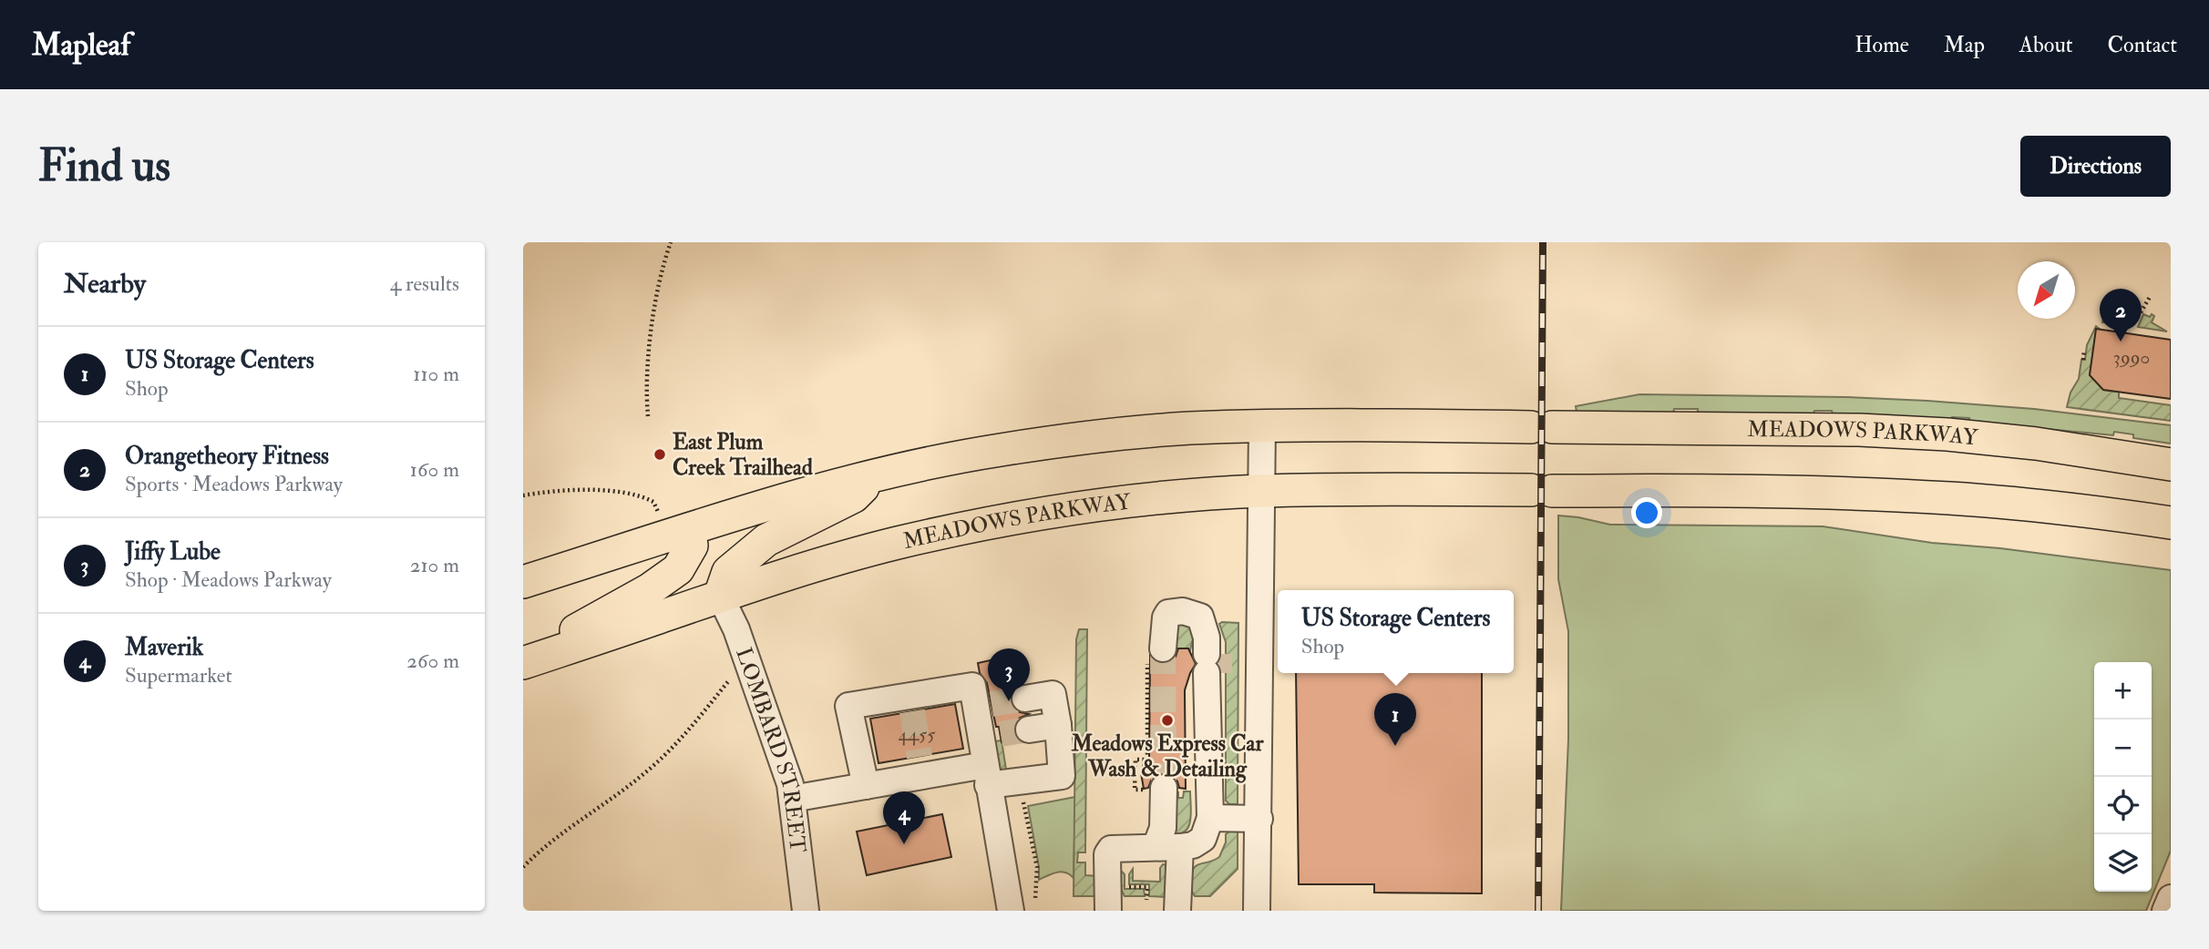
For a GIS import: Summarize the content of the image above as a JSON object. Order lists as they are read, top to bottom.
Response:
{
  "streets": {
    "main road": ["MEADOWS PARKWAY"],
    "street": ["LOMBARD STREET"]
  },
  "crossings": [
    ["MEADOWS PARKWAY", "LOMBARD STREET"]
  ],
  "places": ["East Plum Creek Trailhead", "Meadows Express Car Wash & Detailing"],
  "house_numbers": ["3990", "4455"],
  "north": "bottom left",
  "page": {
    "header": "Mapleaf",
    "nav": [
      "Home",
      "Map",
      "About",
      "Contact"
    ],
    "buttons": "Directions",
    "title": "Find us",
    "heading": ["Nearby", "4 results"],
    "pins": [
      "2",
      "3",
      "1",
      "4"
    ],
    "list": [
      {
        "mark": "1",
        "name": "US Storage Centers",
        "note": "Shop",
        "value": "110 m"
      },
      {
        "mark": "2",
        "name": "Orangetheory Fitness",
        "note": "Sports · Meadows Parkway",
        "value": "160 m"
      },
      {
        "mark": "3",
        "name": "Jiffy Lube",
        "note": "Shop · Meadows Parkway",
        "value": "210 m"
      },
      {
        "mark": "4",
        "name": "Maverik",
        "note": "Supermarket",
        "value": "260 m"
      }
    ],
    "popup": ["US Storage Centers", "Shop"],
    "map_buttons": ["+", "−"]
  }
}
